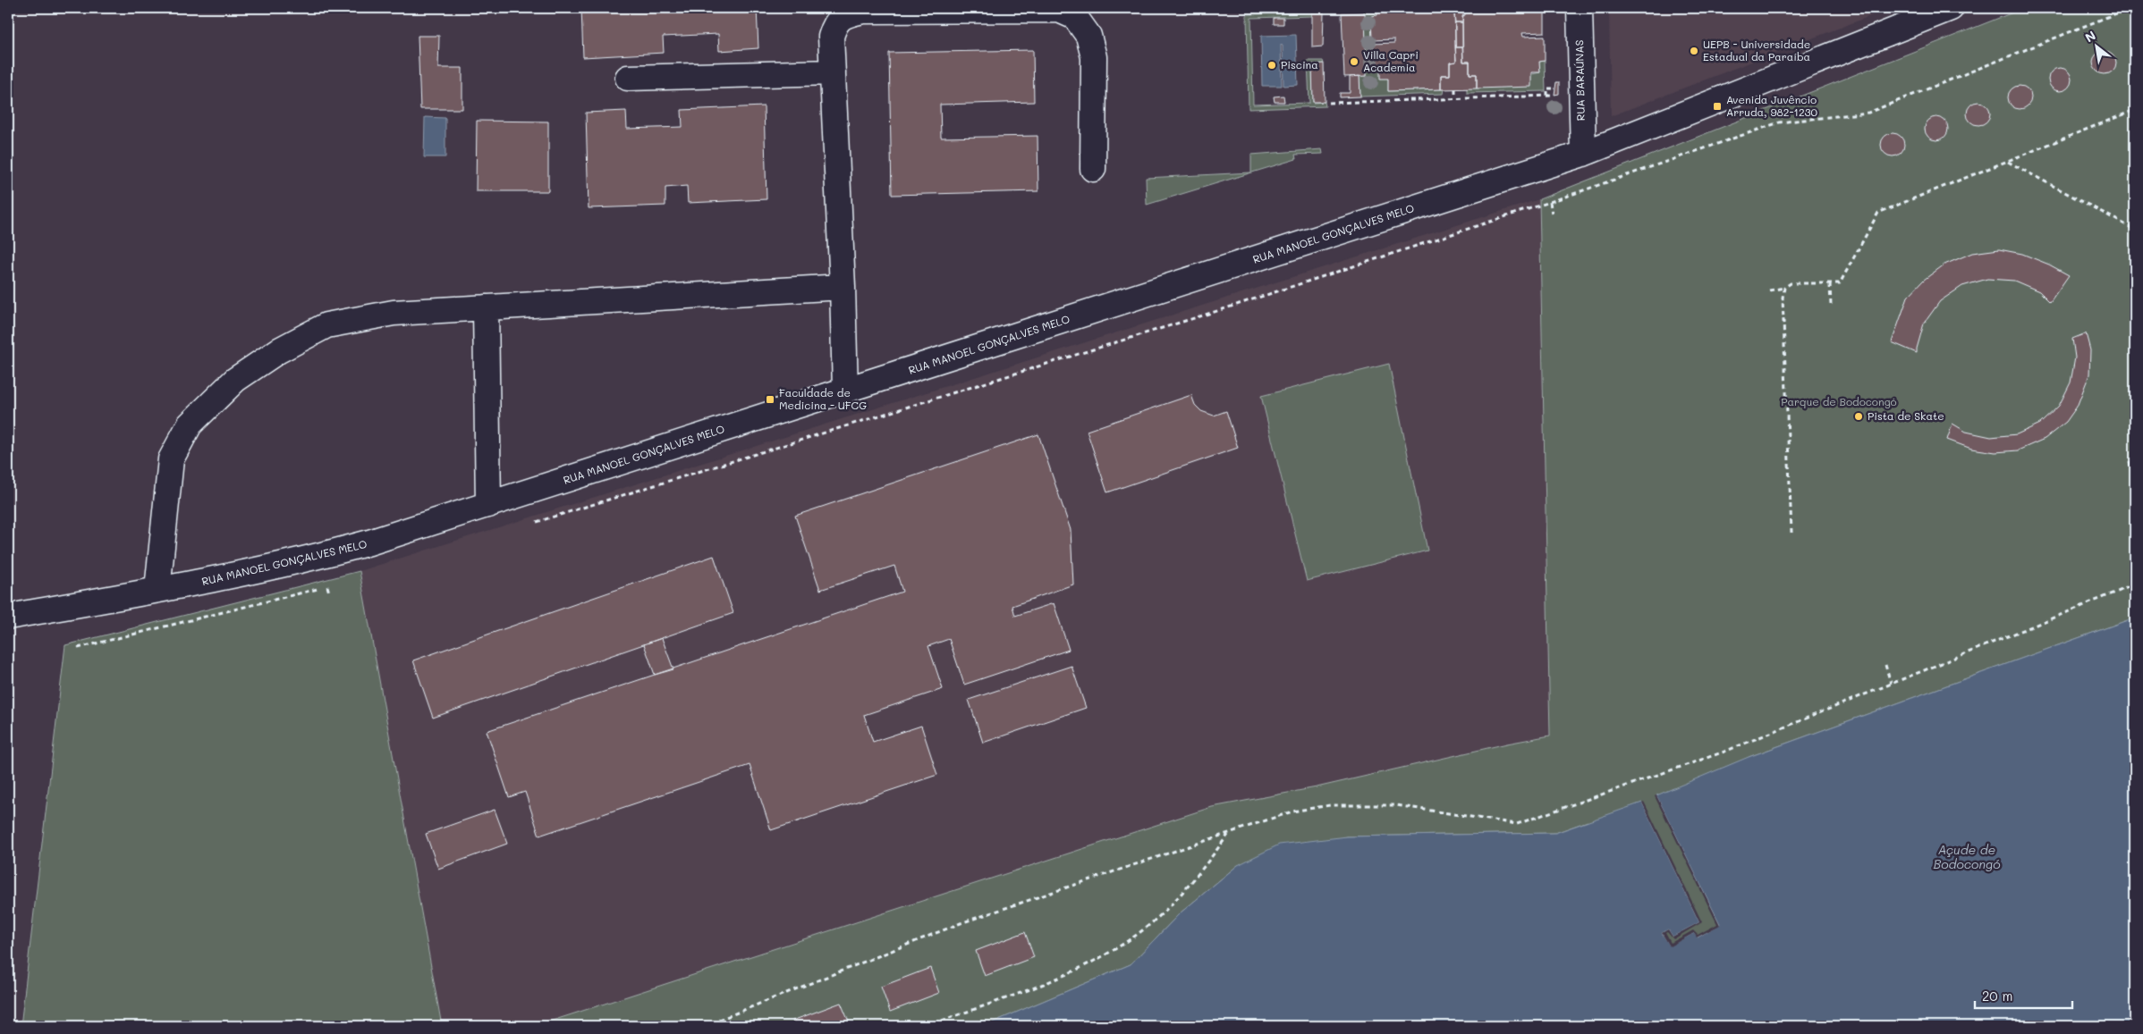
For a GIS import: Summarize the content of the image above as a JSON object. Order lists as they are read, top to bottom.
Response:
{
  "streets": {
    "street": ["RUA BARAÚNAS", "RUA MANOEL GONÇALVES MELO"]
  },
  "crossings": [
    ["RUA BARAÚNAS", "RUA MANOEL GONÇALVES MELO"]
  ],
  "water": ["Açude de Bodocongó"],
  "parks": ["Parque de Bodocongó"],
  "places": {
    "other": [
      "UEPB - Universidade Estadual da Paraíba",
      "Villa Capri Academia",
      "Piscina",
      "Pista de Skate"
    ],
    "transit": ["Avenida Juvêncio Arruda, 982-1230", "Faculdade de Medicina - UFCG"]
  },
  "scale_bar": "20 m",
  "north": "top left"
}
